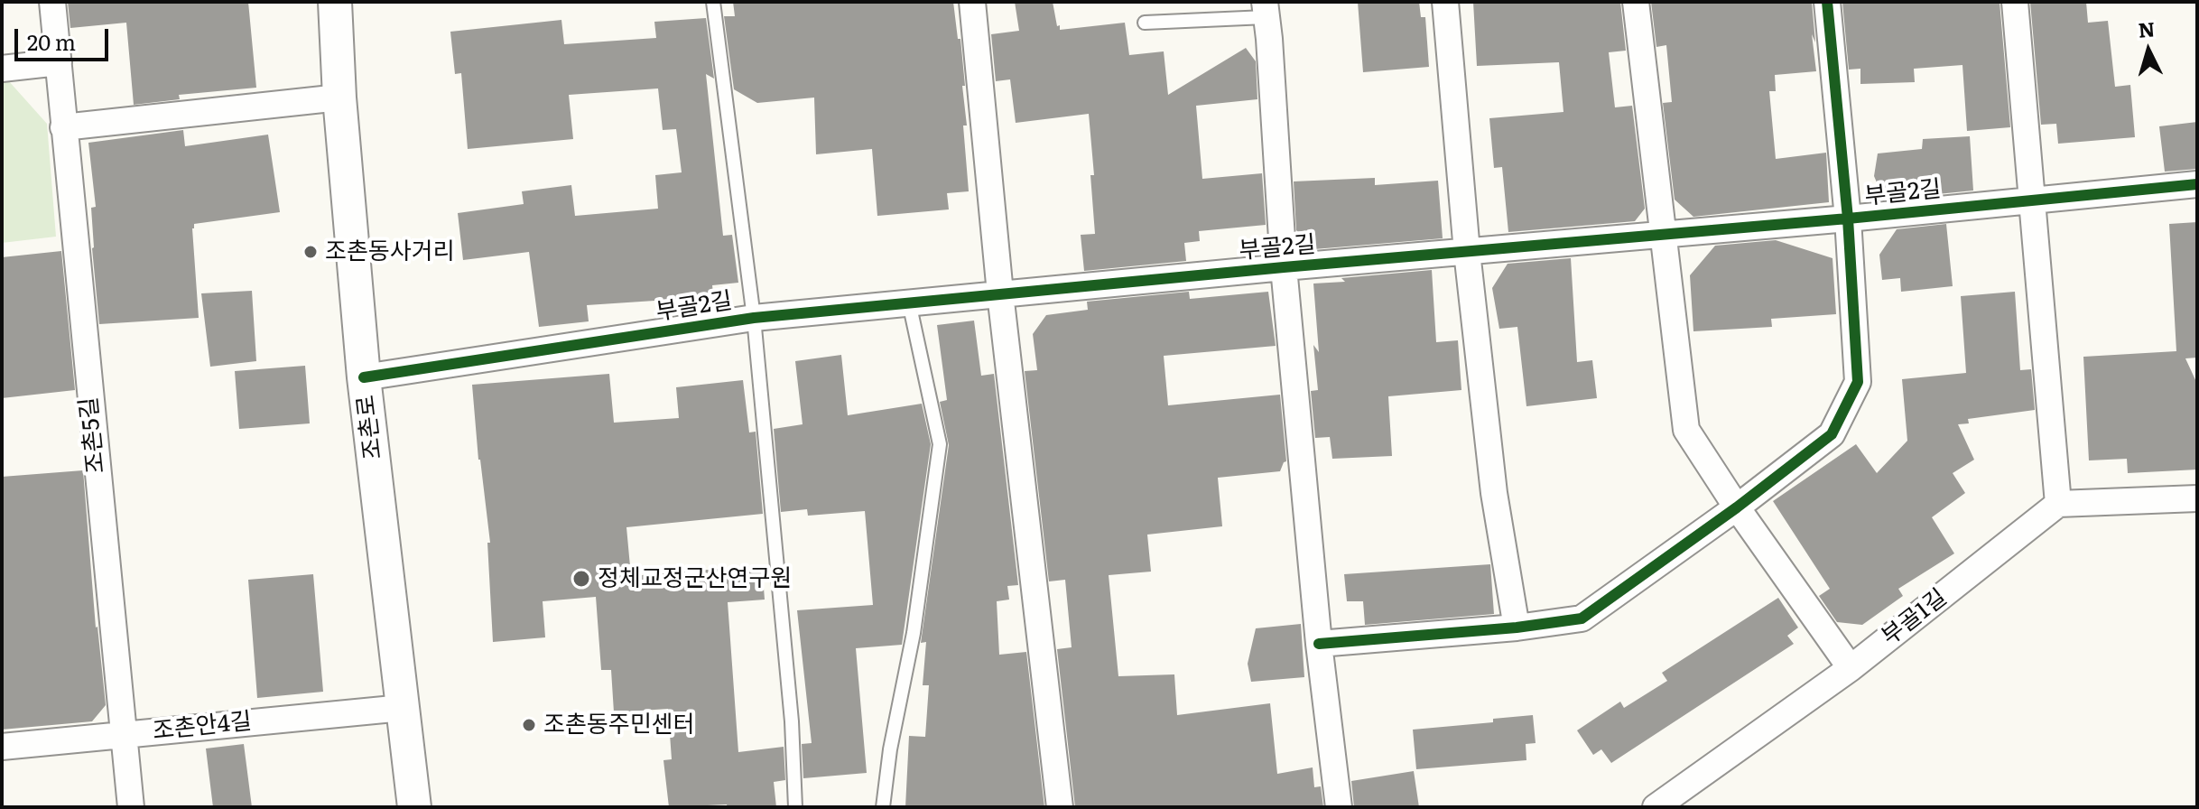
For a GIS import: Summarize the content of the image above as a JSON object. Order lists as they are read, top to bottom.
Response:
{
  "streets": {
    "street": [
      "부골2길",
      "조촌로",
      "조촌5길",
      "부골1길",
      "조촌안4길"
    ]
  },
  "crossings": [
    ["부골2길", "조촌로"],
    ["조촌로", "조촌안4길"],
    ["조촌5길", "조촌안4길"]
  ],
  "places": ["조촌동사거리", "정체교정군산연구원", "조촌동주민센터"],
  "scale_bar": "20 m",
  "north": "top"
}
